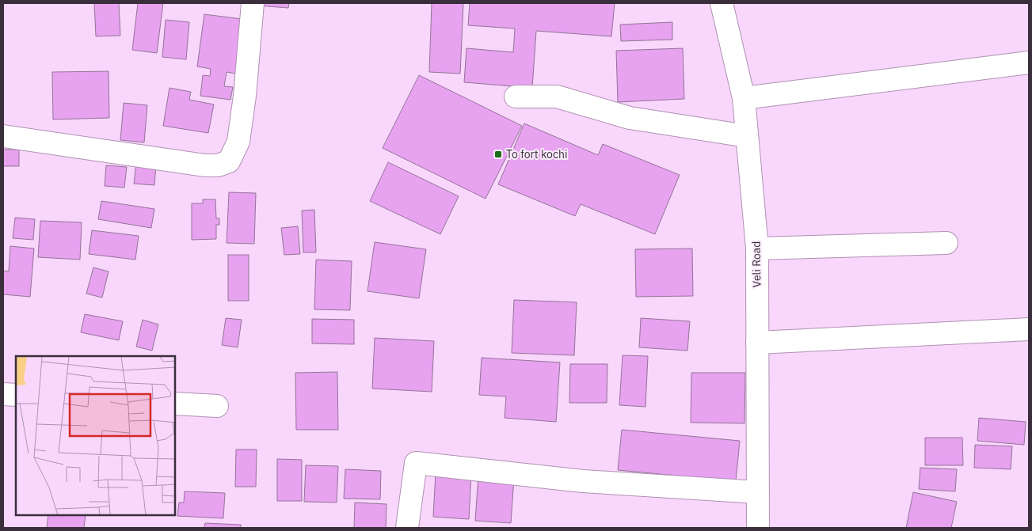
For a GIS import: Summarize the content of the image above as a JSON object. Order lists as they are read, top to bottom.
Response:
{
  "streets": {
    "street": ["Veli Road"]
  },
  "places": {
    "transit": ["To fort kochi"]
  }
}
